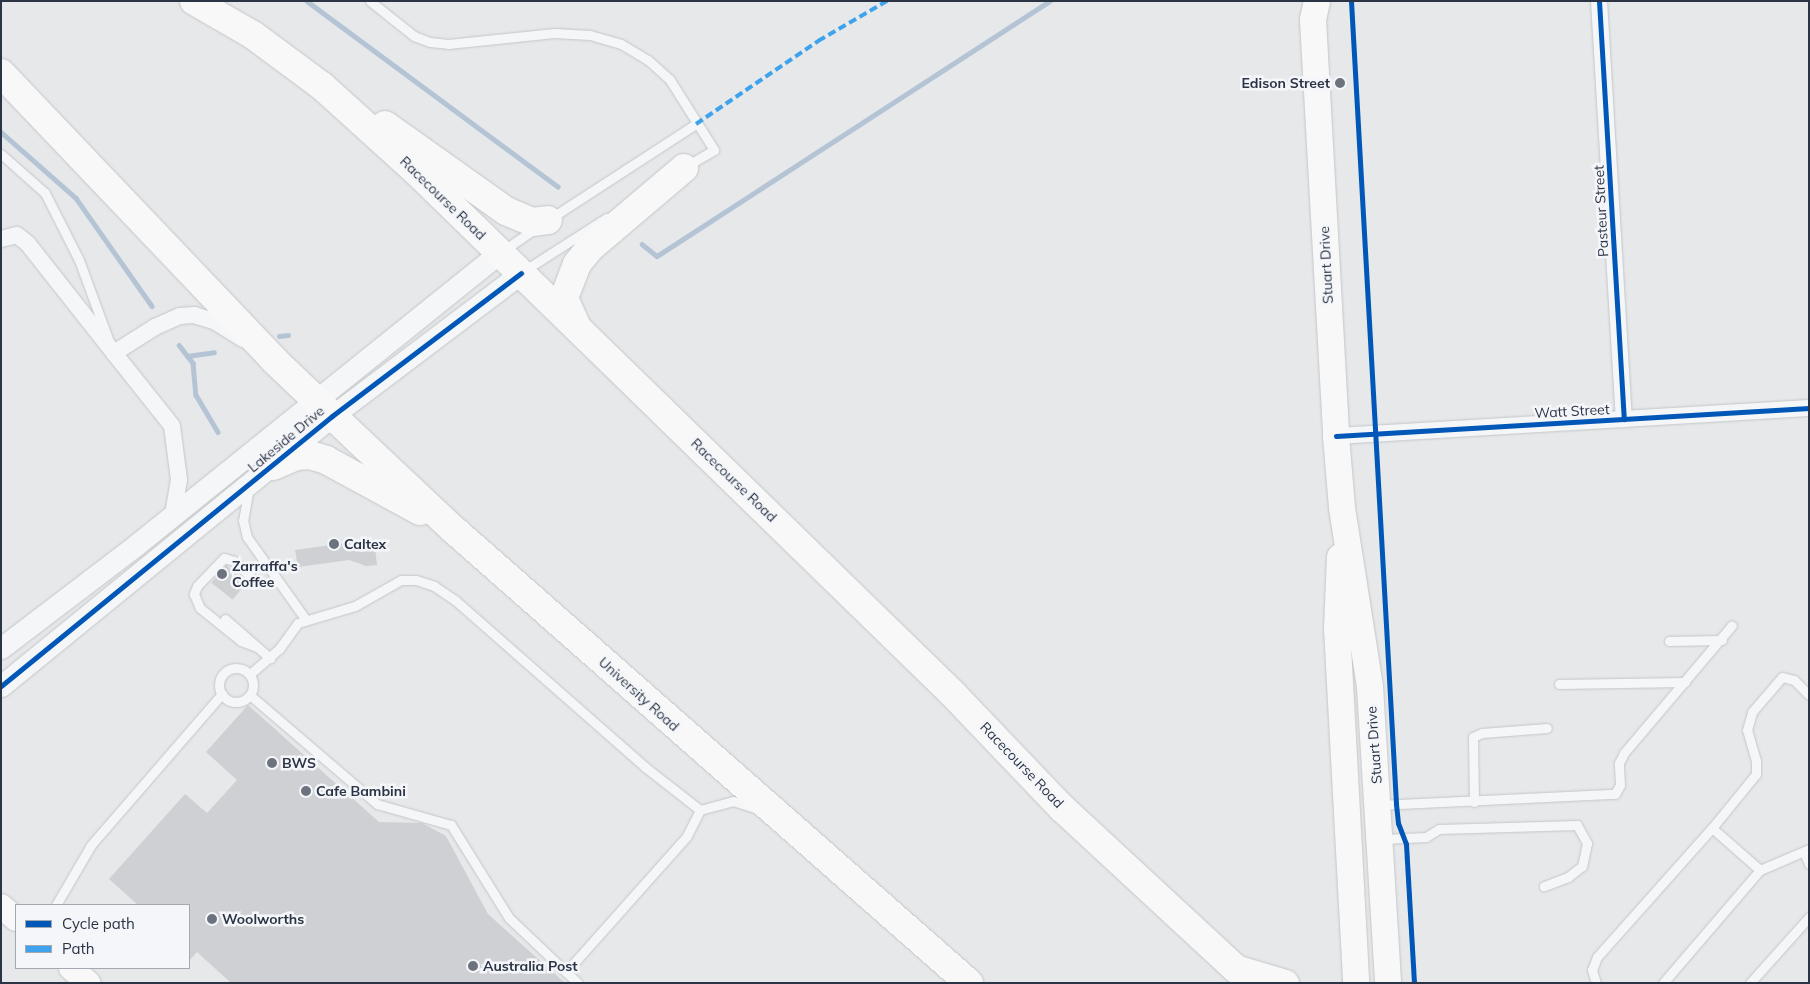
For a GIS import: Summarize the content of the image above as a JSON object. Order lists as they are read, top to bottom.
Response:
{
  "streets": {
    "highway": ["Racecourse Road", "University Road"],
    "main road": ["Stuart Drive"],
    "street": ["Pasteur Street", "Watt Street", "Lakeside Drive"]
  },
  "crossings": [
    ["Racecourse Road", "Lakeside Drive"],
    ["Pasteur Street", "Watt Street"],
    ["Stuart Drive", "Watt Street"],
    ["Lakeside Drive", "University Road"]
  ],
  "places": [
    "Edison Street",
    "Caltex",
    "Zarraffa's Coffee",
    "BWS",
    "Cafe Bambini",
    "Woolworths",
    "Australia Post"
  ],
  "legend": ["Cycle path", "Path"]
}
